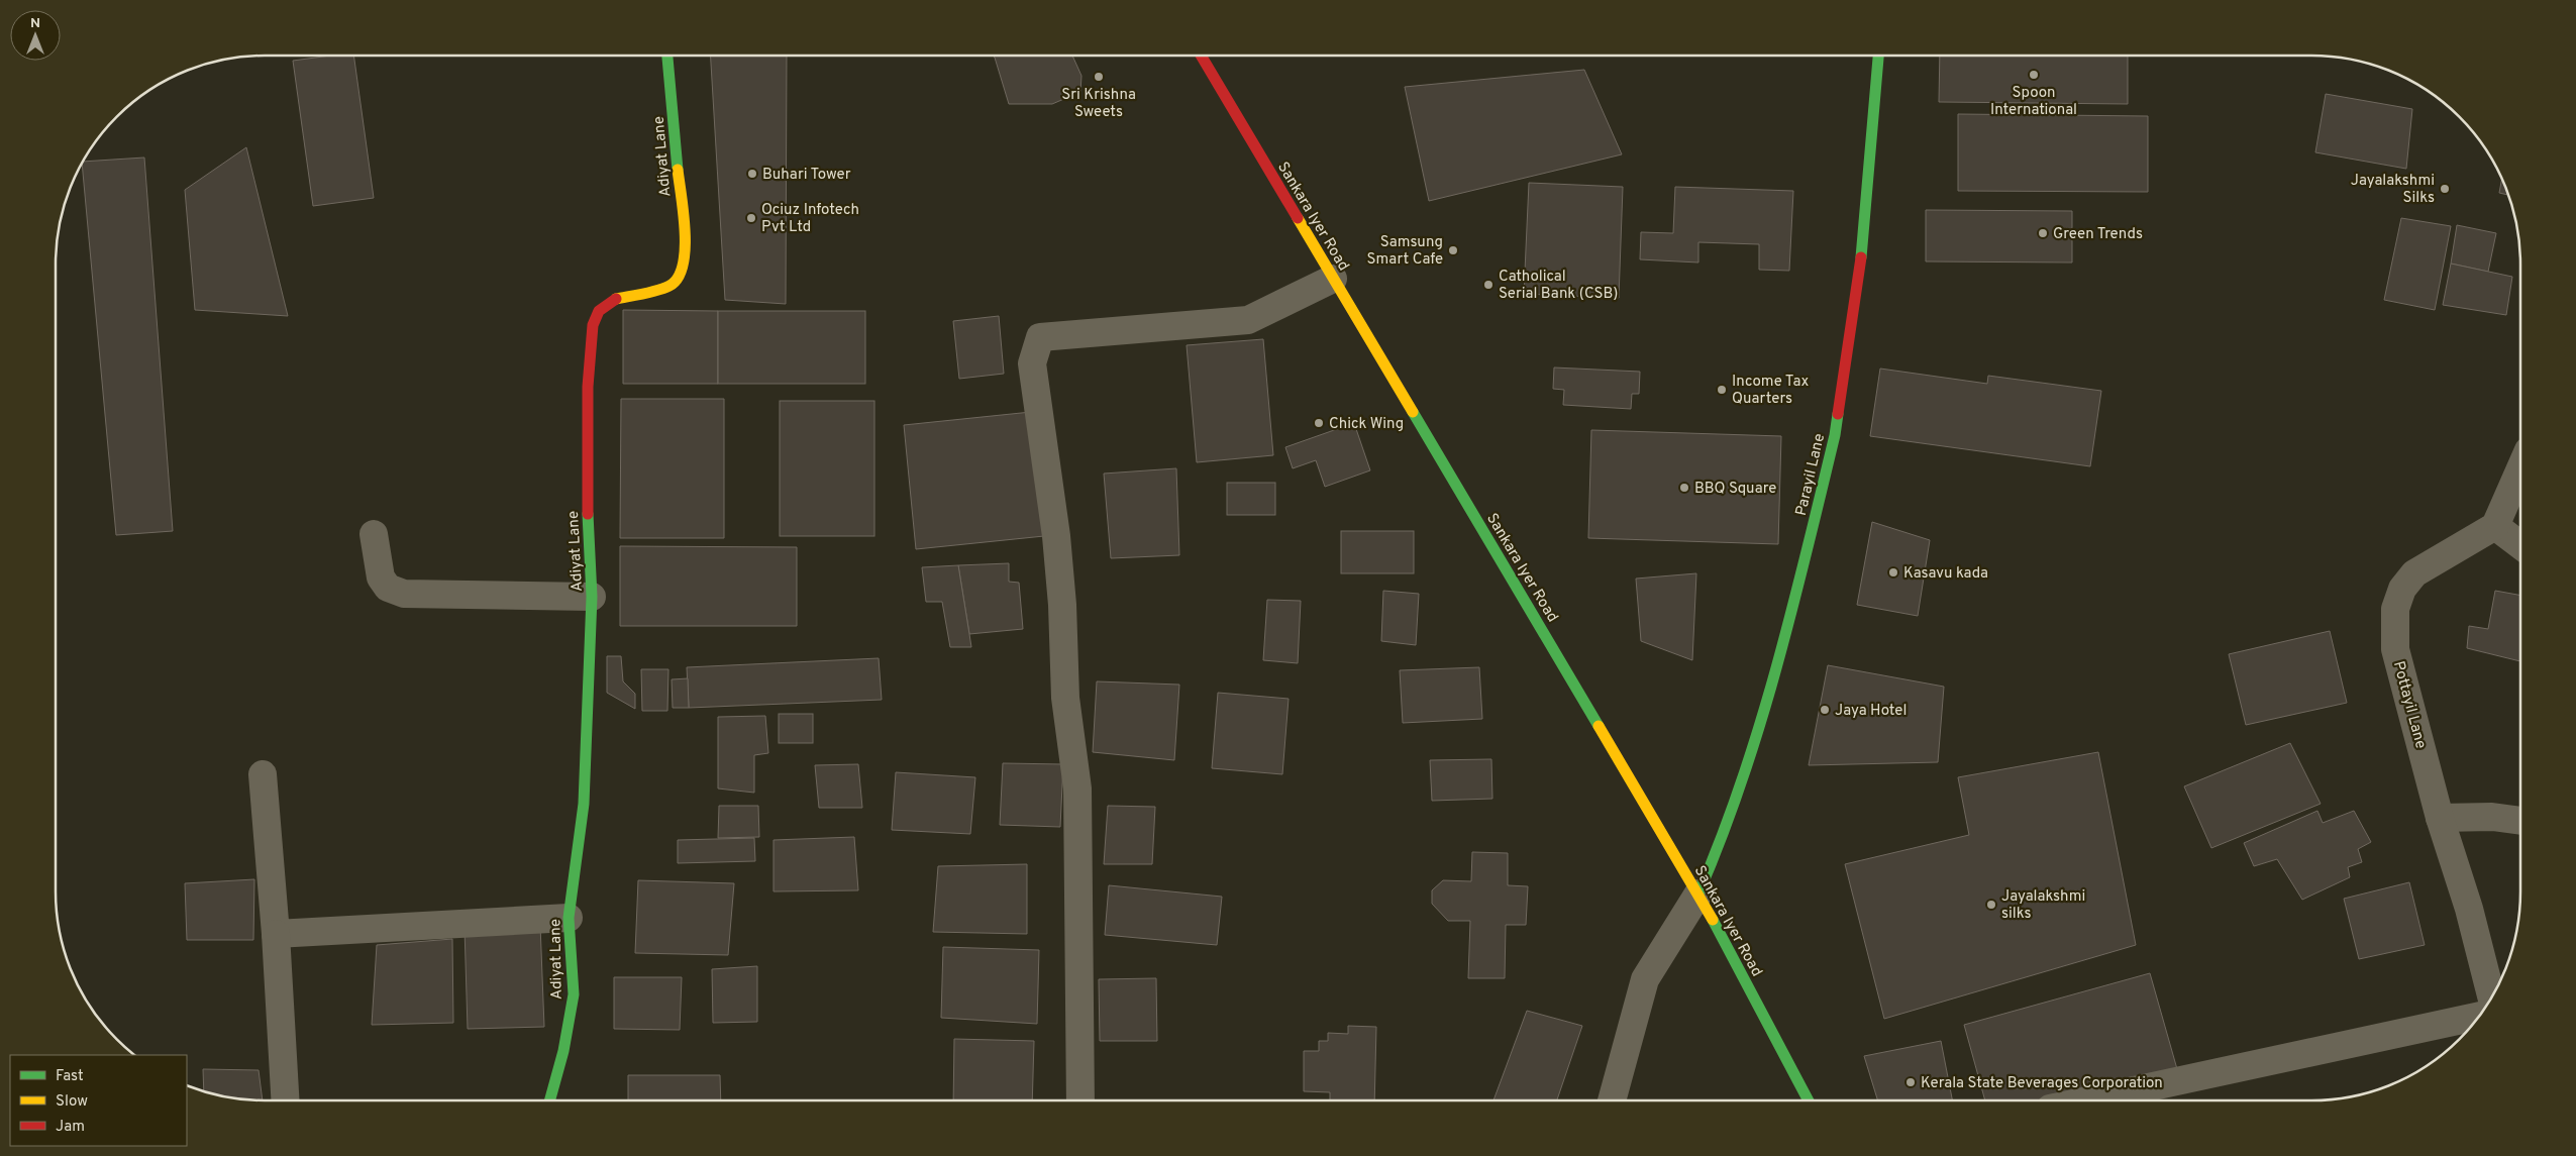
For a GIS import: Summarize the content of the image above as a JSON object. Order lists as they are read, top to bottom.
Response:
{
  "streets": {
    "main road": ["Adiyat Lane", "Sankara Iyer Road", "Parayil Lane"],
    "street": ["Pottayil Lane"]
  },
  "crossings": [
    ["Sankara Iyer Road", "Parayil Lane"]
  ],
  "places": [
    "Spoon International",
    "Sri Krishna Sweets",
    "Buhari Tower",
    "Jayalakshmi Silks",
    "Ociuz Infotech Pvt Ltd",
    "Green Trends",
    "Samsung Smart Cafe",
    "Catholical Serial Bank (CSB)",
    "Income Tax Quarters",
    "Chick Wing",
    "BBQ Square",
    "Kasavu kada",
    "Jaya Hotel",
    "Jayalakshmi silks",
    "Kerala State Beverages Corporation"
  ],
  "legend": ["Fast", "Slow", "Jam"],
  "north": "top"
}
